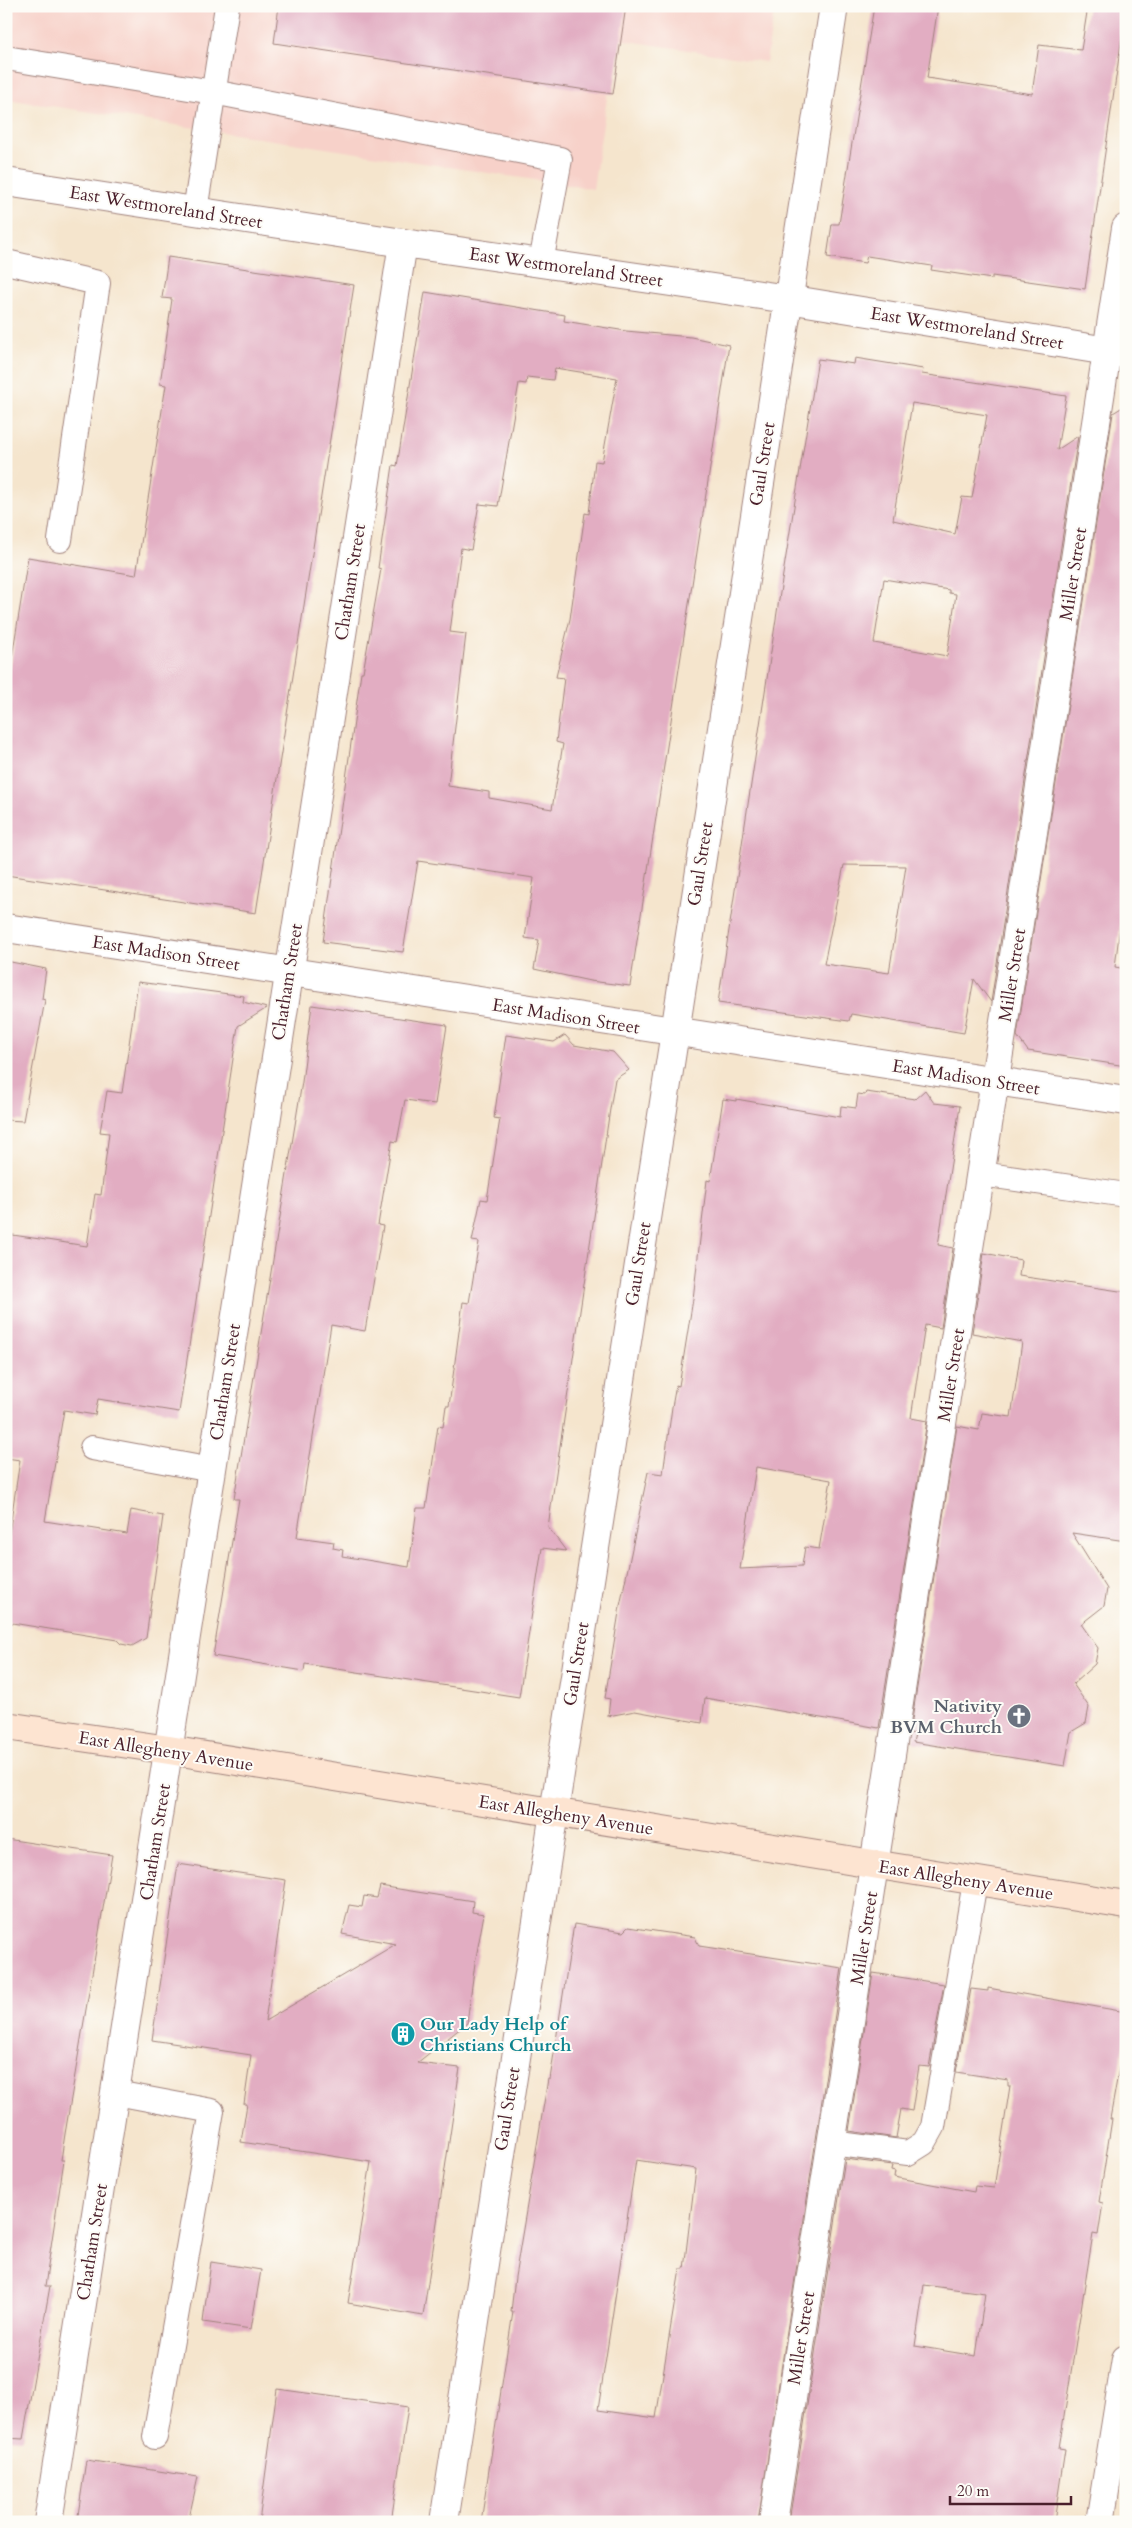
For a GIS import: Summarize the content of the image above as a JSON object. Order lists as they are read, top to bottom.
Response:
{
  "streets": {
    "street": [
      "East Westmoreland Street",
      "Gaul Street",
      "Miller Street",
      "Chatham Street",
      "East Madison Street",
      "East Allegheny Avenue"
    ]
  },
  "crossings": [
    ["East Westmoreland Street", "Gaul Street"],
    ["East Westmoreland Street", "Miller Street"],
    ["East Westmoreland Street", "Chatham Street"],
    ["Gaul Street", "East Madison Street"],
    ["Gaul Street", "East Allegheny Avenue"],
    ["Miller Street", "East Madison Street"],
    ["Miller Street", "East Allegheny Avenue"],
    ["Chatham Street", "East Madison Street"],
    ["Chatham Street", "East Allegheny Avenue"]
  ],
  "places": {
    "church": ["Nativity BVM Church"],
    "building": ["Our Lady Help of Christians Church"]
  },
  "scale_bar": "20 m"
}
